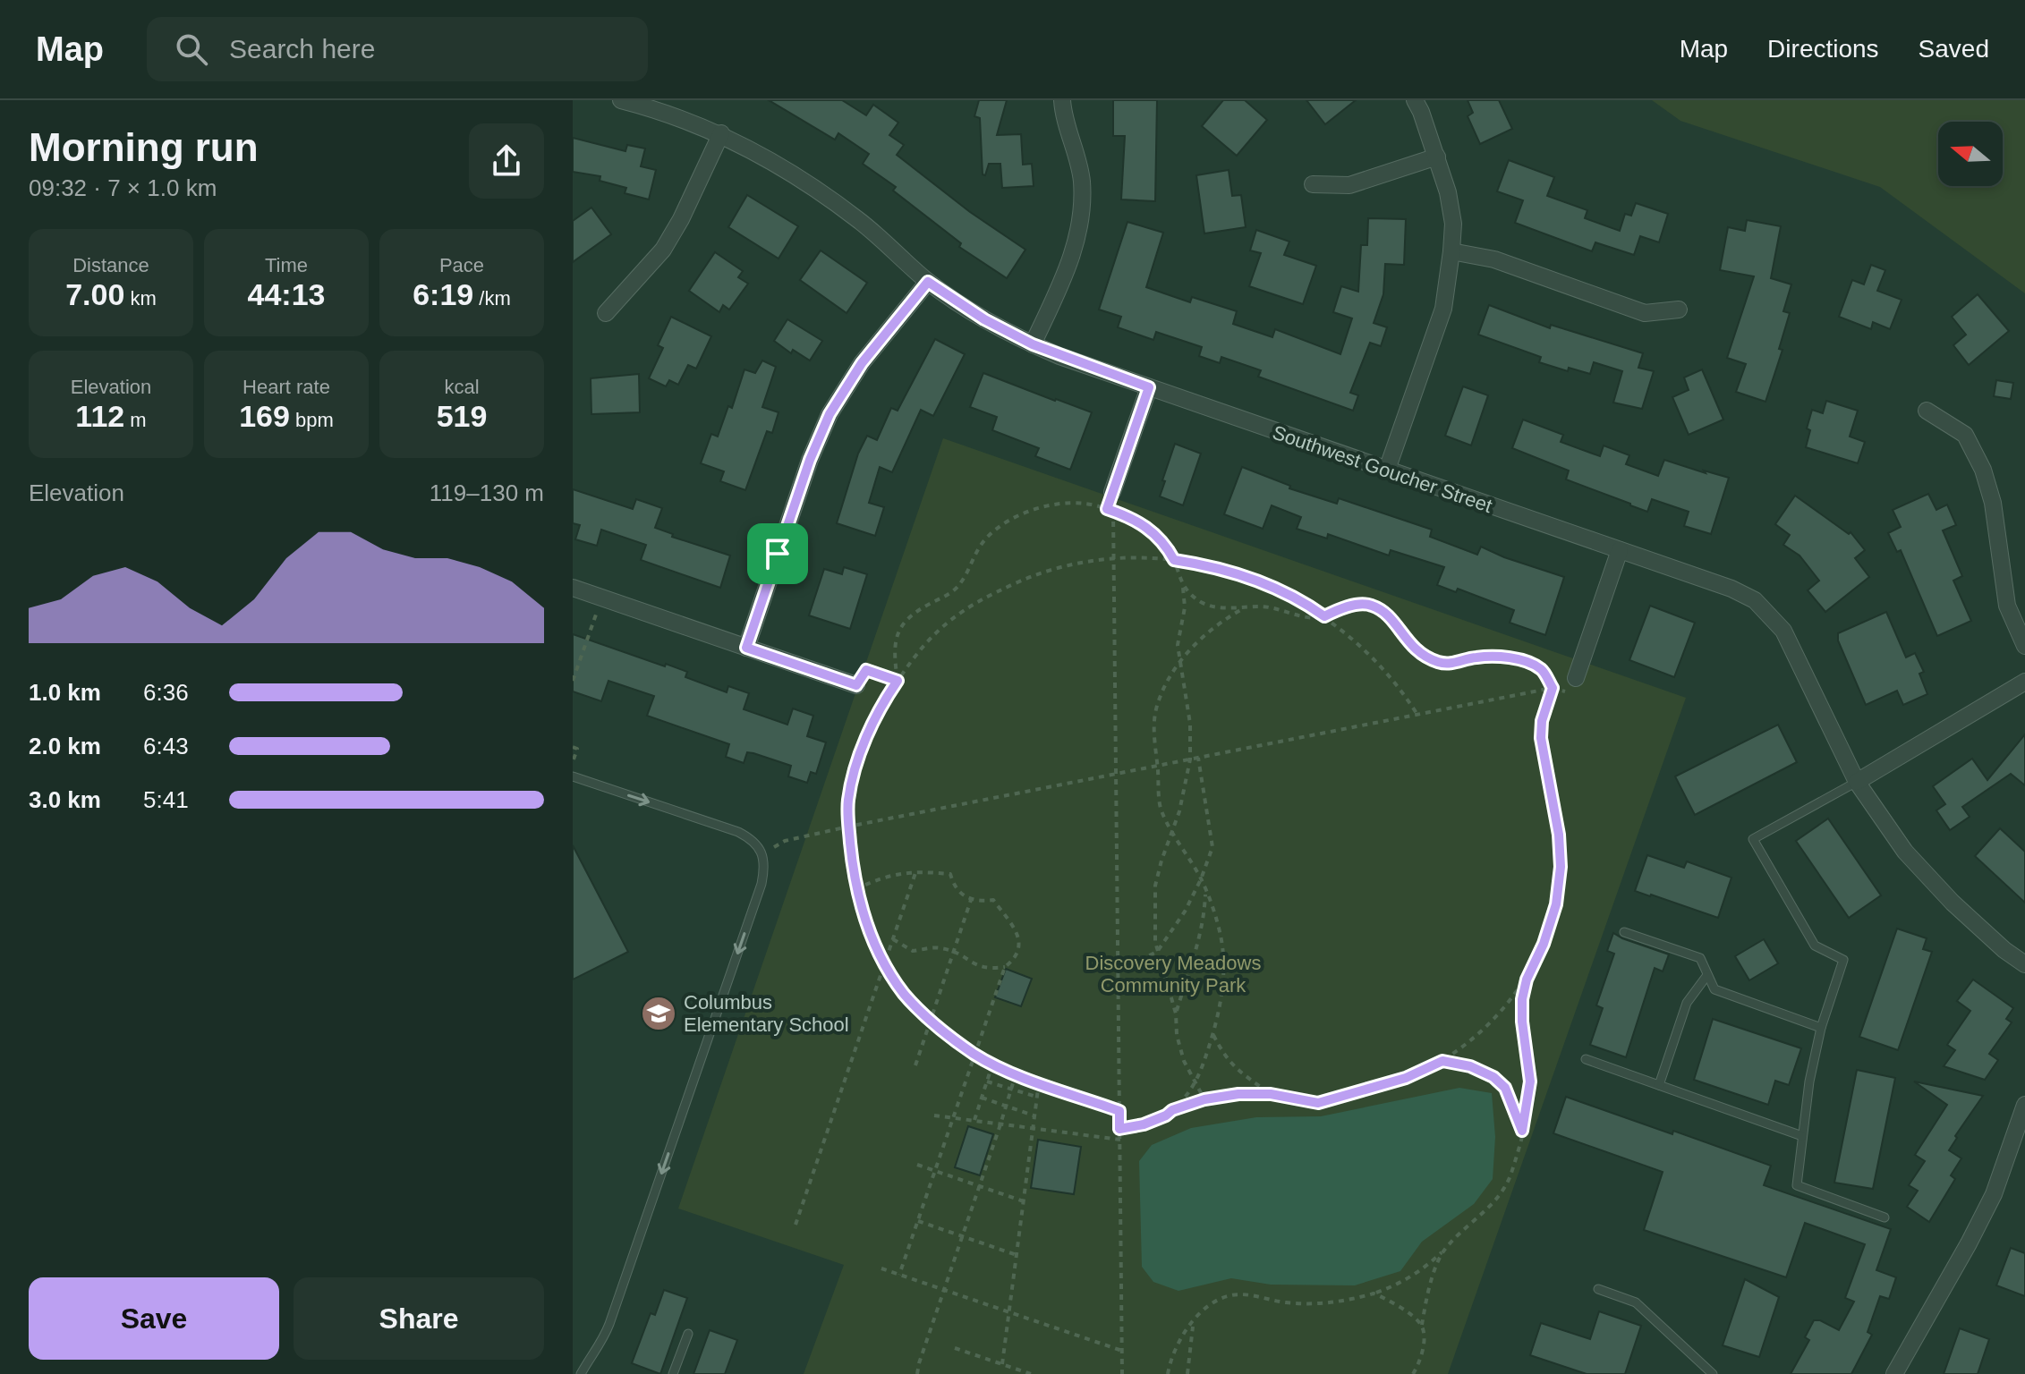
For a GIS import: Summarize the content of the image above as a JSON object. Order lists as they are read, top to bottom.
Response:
{
  "streets": {
    "street": ["Southwest Goucher Street"]
  },
  "parks": ["Discovery Meadows Community Park"],
  "places": {
    "school or university": ["Columbus Elementary School"]
  },
  "north": "left",
  "page": {
    "header": "Map",
    "search": "Search here",
    "nav": ["Map", "Directions", "Saved"],
    "heading": ["Morning run", "09:32 · 7 × 1.0 km"],
    "stats": [
      ["Distance", "7.00 km"],
      ["Time", "44:13"],
      ["Pace", "6:19 /km"],
      ["Elevation", "112 m"],
      ["Heart rate", "169 bpm"],
      ["kcal", "519"]
    ],
    "chart": ["Elevation", "119–130 m"],
    "list": [
      {
        "name": "1.0 km",
        "note": "6:36"
      },
      {
        "name": "2.0 km",
        "note": "6:43"
      },
      {
        "name": "3.0 km",
        "note": "5:41"
      }
    ],
    "buttons": ["Save", "Share"]
  }
}
